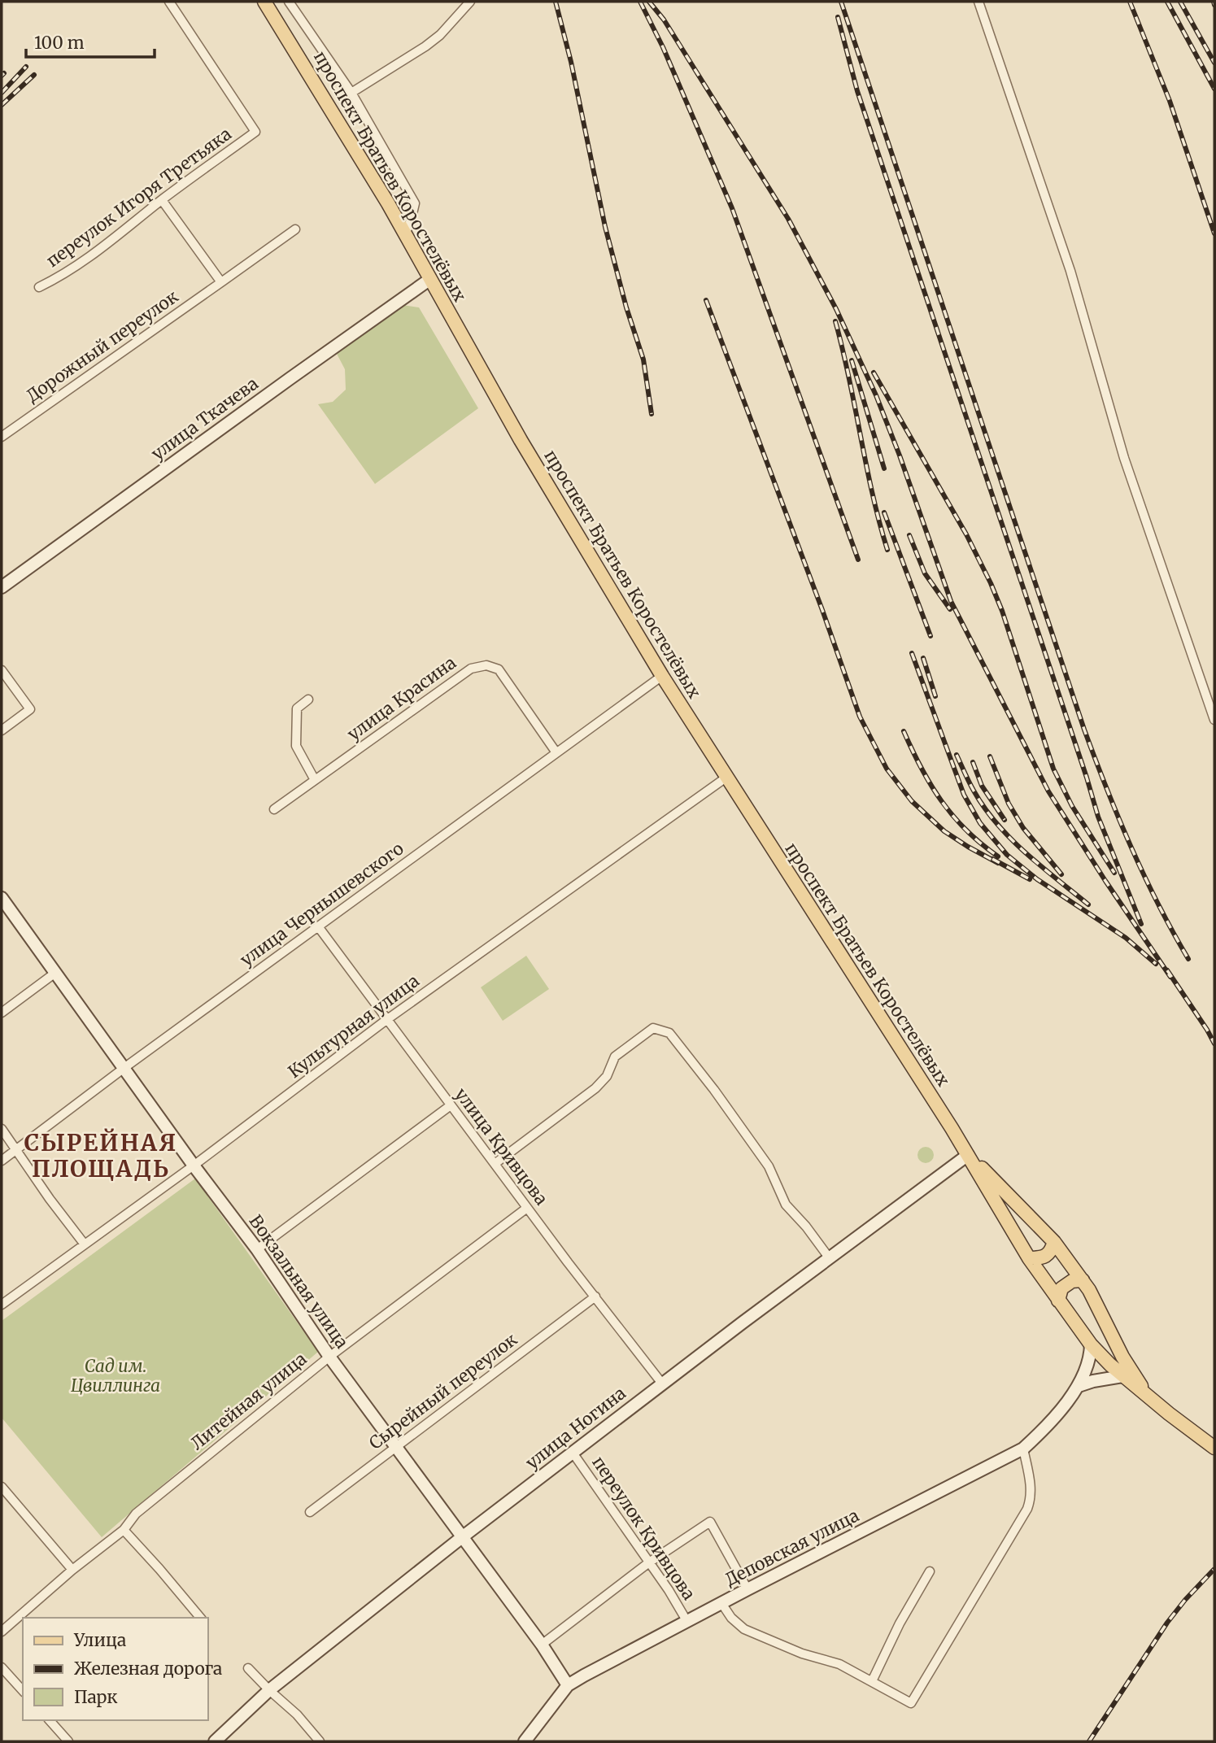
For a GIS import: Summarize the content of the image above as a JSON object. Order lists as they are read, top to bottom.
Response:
{
  "streets": {
    "main road": ["проспект Братьев Коростелёвых"],
    "street": [
      "переулок Игоря Третьяка",
      "Дорожный переулок",
      "улица Ткачева",
      "улица Красина",
      "улица Чернышевского",
      "Культурная улица",
      "улица Кривцова",
      "Вокзальная улица",
      "Сырейный переулок",
      "Литейная улица",
      "улица Ногина",
      "переулок Кривцова",
      "Деповская улица"
    ]
  },
  "crossings": [
    ["проспект Братьев Коростелёвых", "улица Ткачева"],
    ["проспект Братьев Коростелёвых", "улица Чернышевского"],
    ["проспект Братьев Коростелёвых", "Культурная улица"],
    ["проспект Братьев Коростелёвых", "улица Ногина"],
    ["проспект Братьев Коростелёвых", "Деповская улица"],
    ["улица Красина", "улица Чернышевского"],
    ["улица Чернышевского", "улица Кривцова"],
    ["улица Чернышевского", "Вокзальная улица"],
    ["Культурная улица", "улица Кривцова"],
    ["Культурная улица", "Вокзальная улица"],
    ["улица Кривцова", "Сырейный переулок"],
    ["улица Кривцова", "Литейная улица"],
    ["улица Кривцова", "улица Ногина"],
    ["Вокзальная улица", "Сырейный переулок"],
    ["Вокзальная улица", "Литейная улица"],
    ["Вокзальная улица", "улица Ногина"],
    ["Вокзальная улица", "Деповская улица"],
    ["улица Ногина", "переулок Кривцова"],
    ["переулок Кривцова", "Деповская улица"]
  ],
  "districts": ["СЫРЕЙНАЯ ПЛОЩАДЬ"],
  "parks": ["Сад им. Цвиллинга"],
  "legend": ["Улица", "Железная дорога", "Парк"],
  "scale_bar": "100 m"
}
